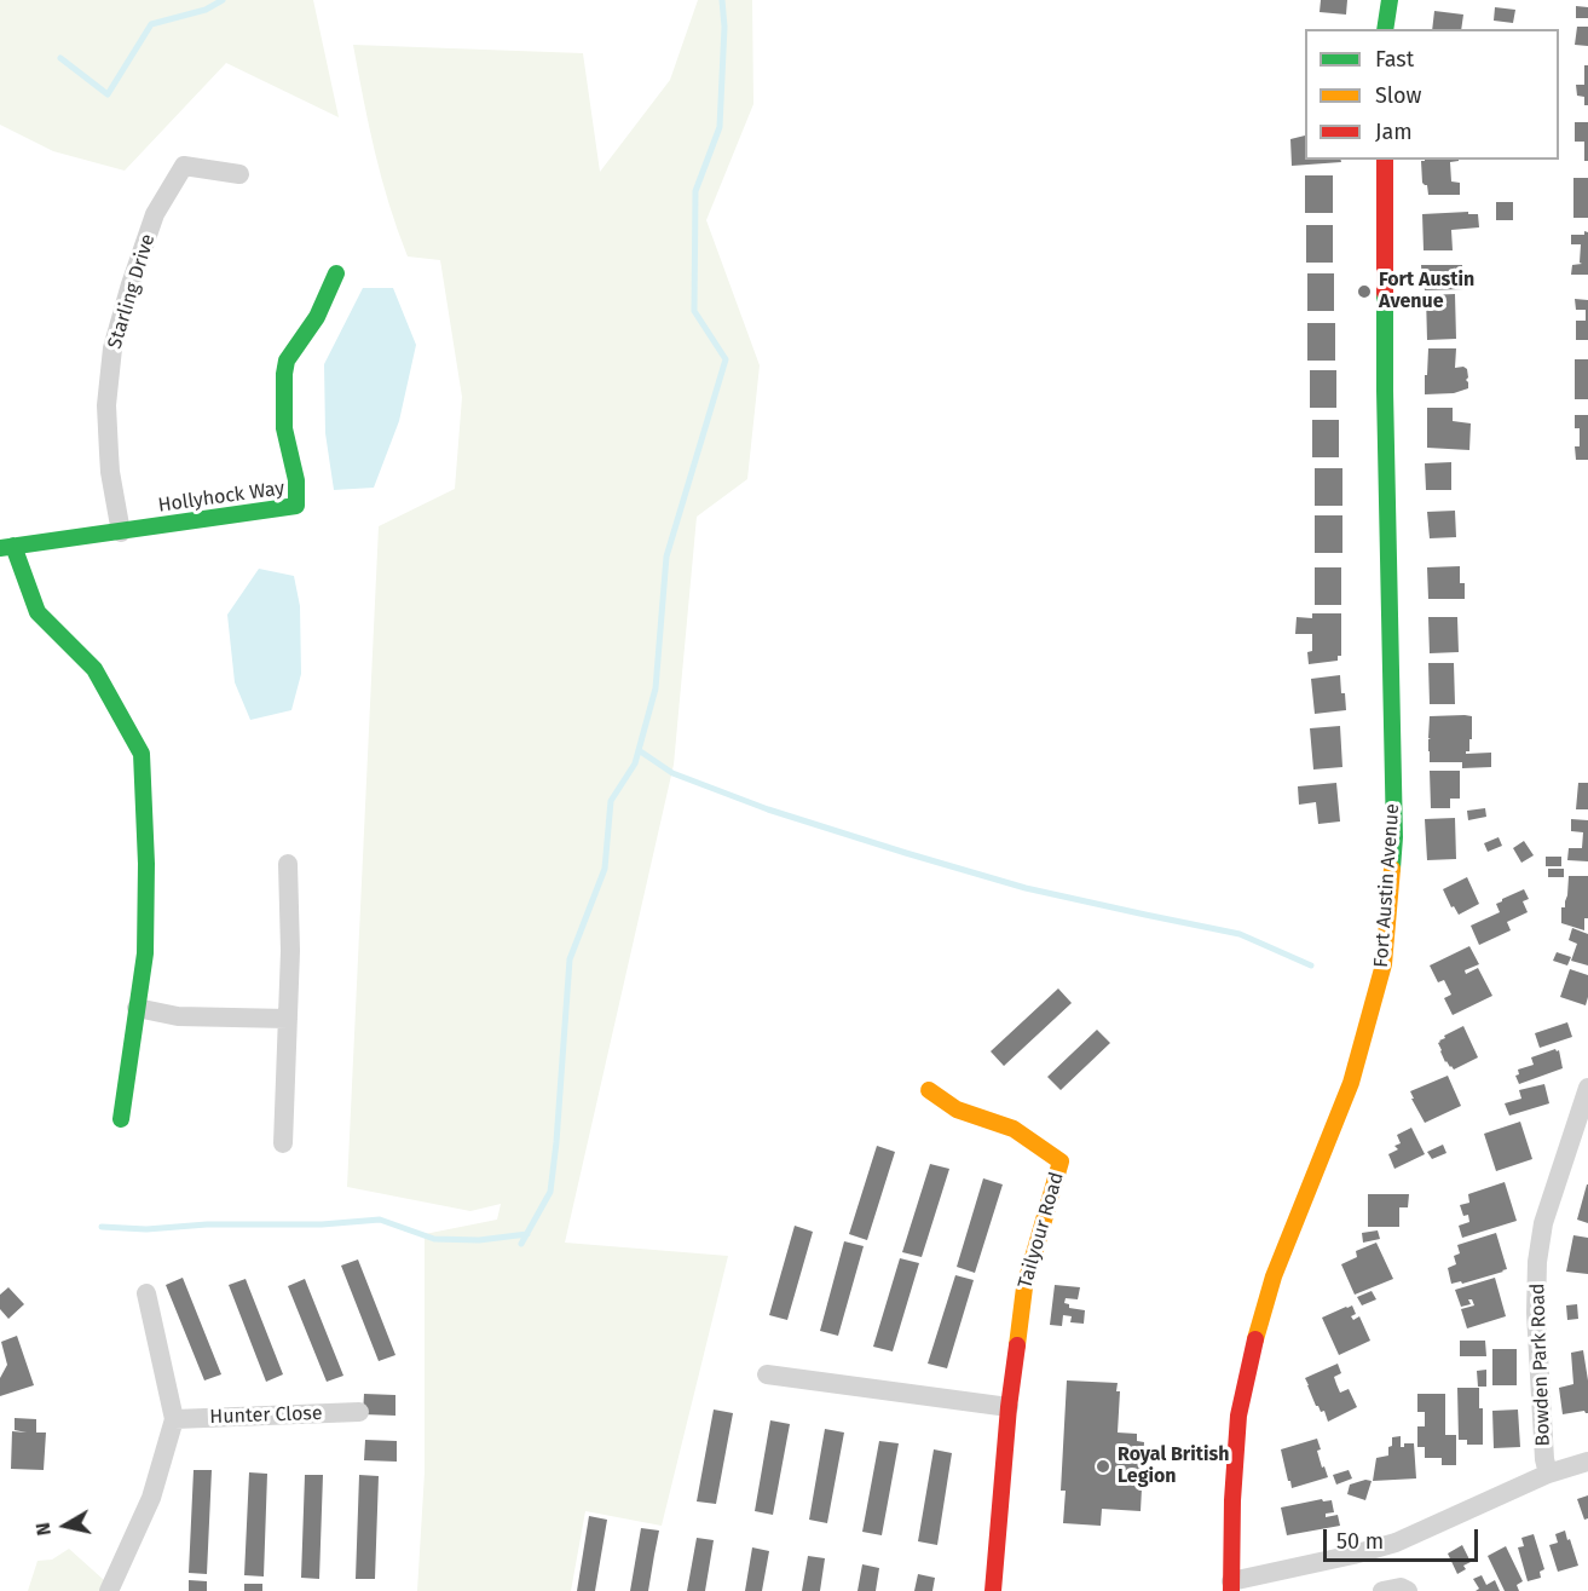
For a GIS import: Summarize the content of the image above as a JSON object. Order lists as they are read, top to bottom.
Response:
{
  "streets": {
    "street": [
      "Starling Drive",
      "Hollyhock Way",
      "Fort Austin Avenue",
      "Tailyour Road",
      "Bowden Park Road",
      "Hunter Close"
    ]
  },
  "crossings": [
    ["Starling Drive", "Hollyhock Way"]
  ],
  "places": ["Fort Austin Avenue", "Royal British Legion"],
  "legend": ["Fast", "Slow", "Jam"],
  "scale_bar": "50 m",
  "north": "left"
}
